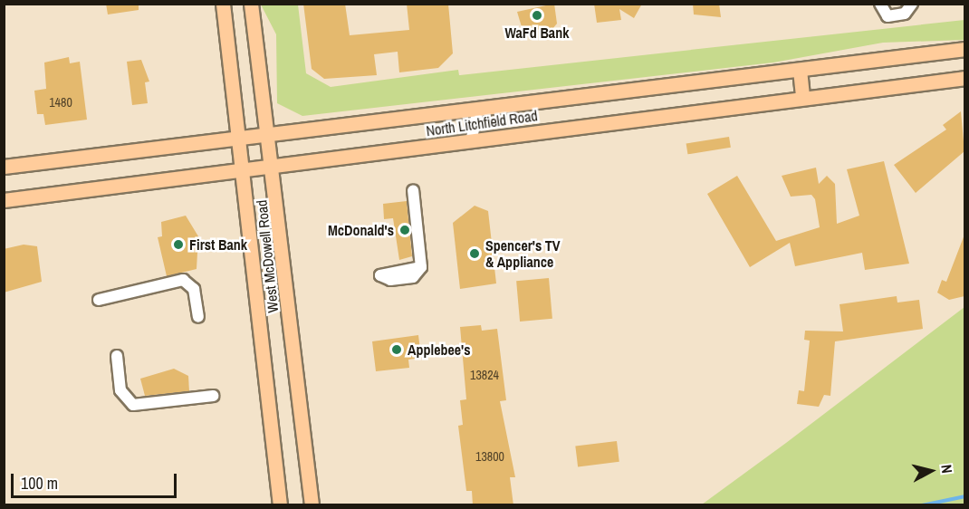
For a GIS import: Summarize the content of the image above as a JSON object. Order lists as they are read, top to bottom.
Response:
{
  "streets": {
    "main road": ["North Litchfield Road", "West McDowell Road"]
  },
  "crossings": [
    ["North Litchfield Road", "West McDowell Road"]
  ],
  "places": [
    "WaFd Bank",
    "McDonald's",
    "First Bank",
    "Spencer's TV & Appliance",
    "Applebee's"
  ],
  "house_numbers": ["1480", "13824", "13800"],
  "scale_bar": "100 m",
  "north": "right"
}
